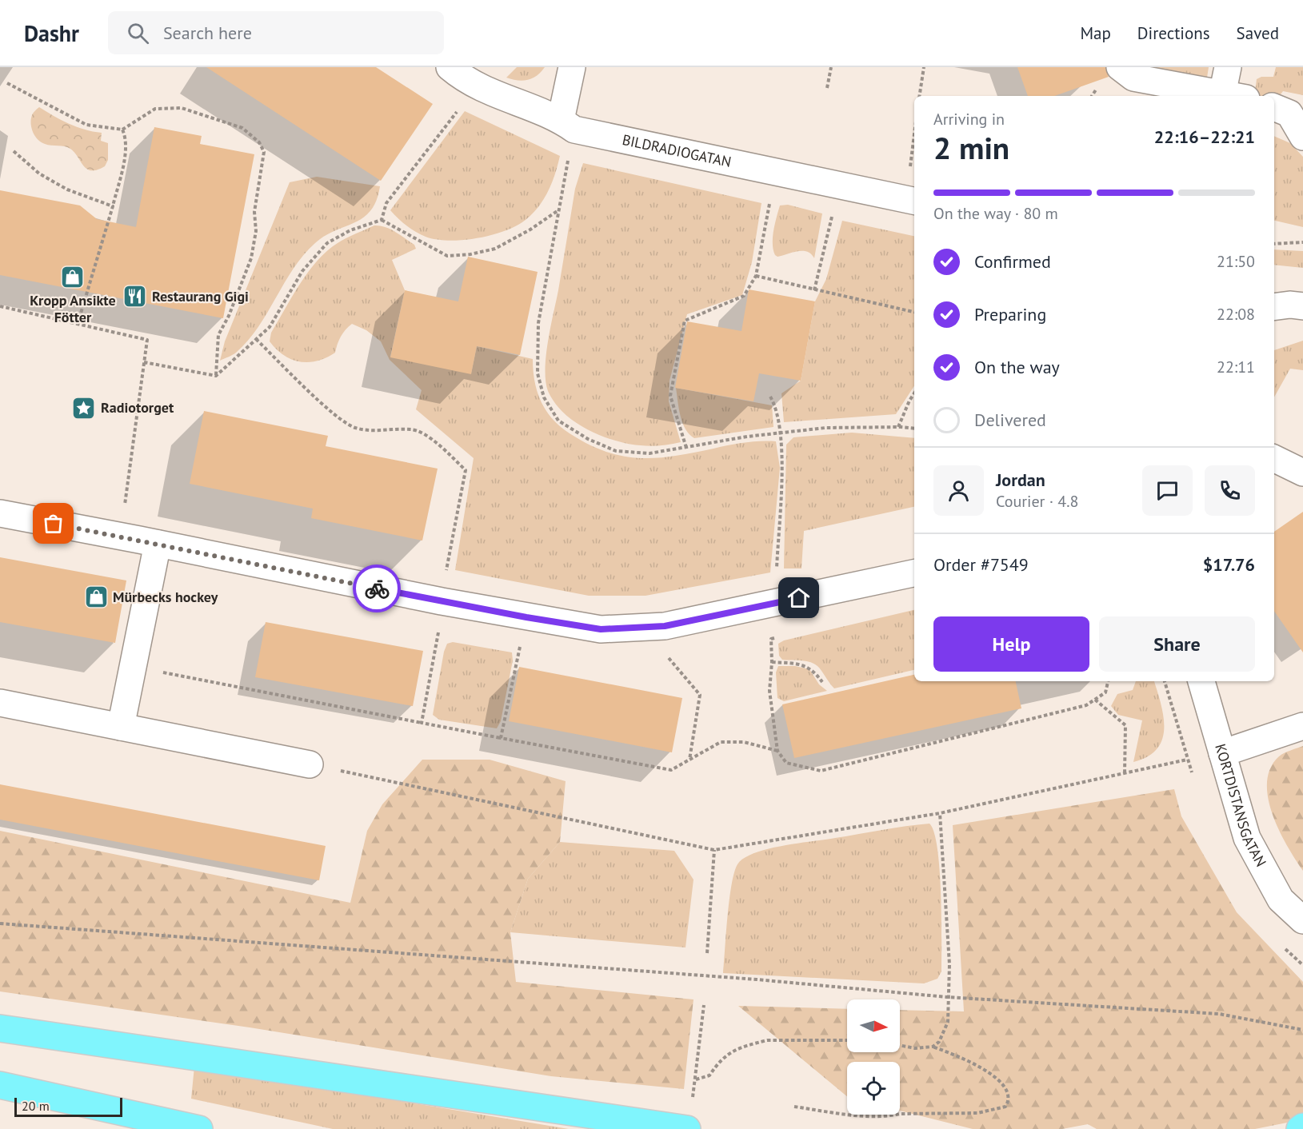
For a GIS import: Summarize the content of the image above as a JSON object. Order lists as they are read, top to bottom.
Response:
{
  "streets": {
    "street": ["BILDRADIOGATAN", "KORTDISTANSGATAN"]
  },
  "places": {
    "shop": ["Kropp Ansikte Fötter", "Mürbecks hockey"],
    "restaurant": ["Restaurang Gigi"],
    "place": ["Radiotorget"]
  },
  "scale_bar": "20 m",
  "north": "right",
  "page": {
    "header": "Dashr",
    "search": "Search here",
    "nav": ["Map", "Directions", "Saved"],
    "heading": ["2 min", "Arriving in", "22:16–22:21"],
    "panel": [
      "Jordan",
      "Courier · 4.8",
      "Order #7549",
      "$17.76"
    ],
    "bar": "On the way · 80 m",
    "list": [
      ["Confirmed", "21:50"],
      ["Preparing", "22:08"],
      ["On the way", "22:11"],
      "Delivered"
    ],
    "buttons": ["Help", "Share"],
    "scale": "20 m"
  }
}
